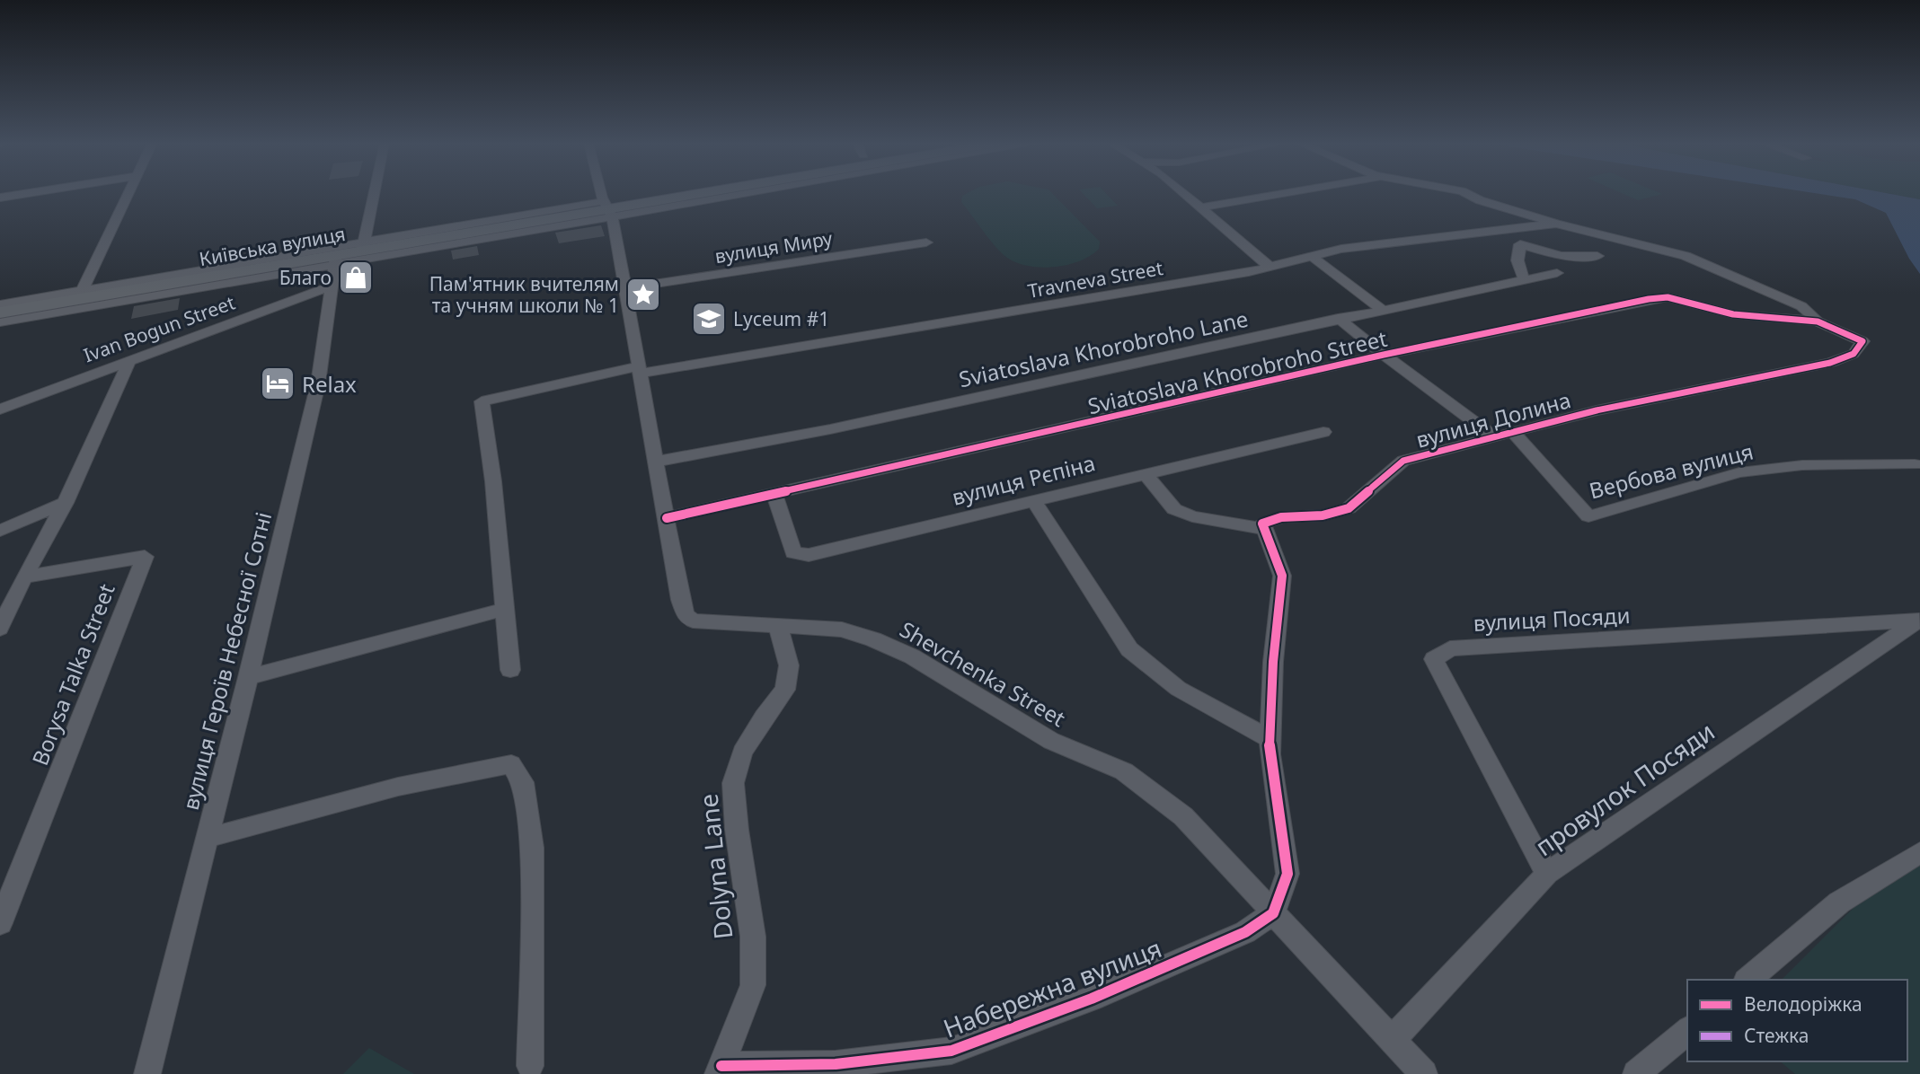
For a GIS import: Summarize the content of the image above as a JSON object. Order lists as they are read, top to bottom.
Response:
{
  "streets": {
    "main road": ["Київська вулиця"],
    "street": [
      "вулиця Миру",
      "Travneva Street",
      "Ivan Bogun Street",
      "Sviatoslava Khorobroho Lane",
      "Sviatoslava Khorobroho Street",
      "вулиця Долина",
      "Вербова вулиця",
      "вулиця Рєпіна",
      "вулиця Посяди",
      "вулиця Героїв Небесної Сотні",
      "Shevchenka Street",
      "Borysa Talka Street",
      "провулок Посяди",
      "Dolyna Lane",
      "Набережна вулиця"
    ]
  },
  "crossings": [
    ["Київська вулиця", "вулиця Героїв Небесної Сотні"],
    ["Київська вулиця", "Shevchenka Street"],
    ["вулиця Миру", "Shevchenka Street"],
    ["Travneva Street", "Shevchenka Street"],
    ["Ivan Bogun Street", "вулиця Героїв Небесної Сотні"],
    ["Sviatoslava Khorobroho Lane", "Shevchenka Street"],
    ["Sviatoslava Khorobroho Street", "вулиця Долина"],
    ["Sviatoslava Khorobroho Street", "вулиця Рєпіна"],
    ["Sviatoslava Khorobroho Street", "Shevchenka Street"],
    ["вулиця Долина", "Вербова вулиця"],
    ["вулиця Посяди", "провулок Посяди"],
    ["Shevchenka Street", "провулок Посяди"],
    ["Shevchenka Street", "Dolyna Lane"],
    ["Shevchenka Street", "Набережна вулиця"],
    ["Dolyna Lane", "Набережна вулиця"]
  ],
  "places": {
    "shop": ["Благо"],
    "place": ["Пам'ятник вчителям та учням школи № 1"],
    "school or university": ["Lyceum #1"],
    "hotel": ["Relax"]
  },
  "legend": ["Велодоріжка", "Стежка"]
}
